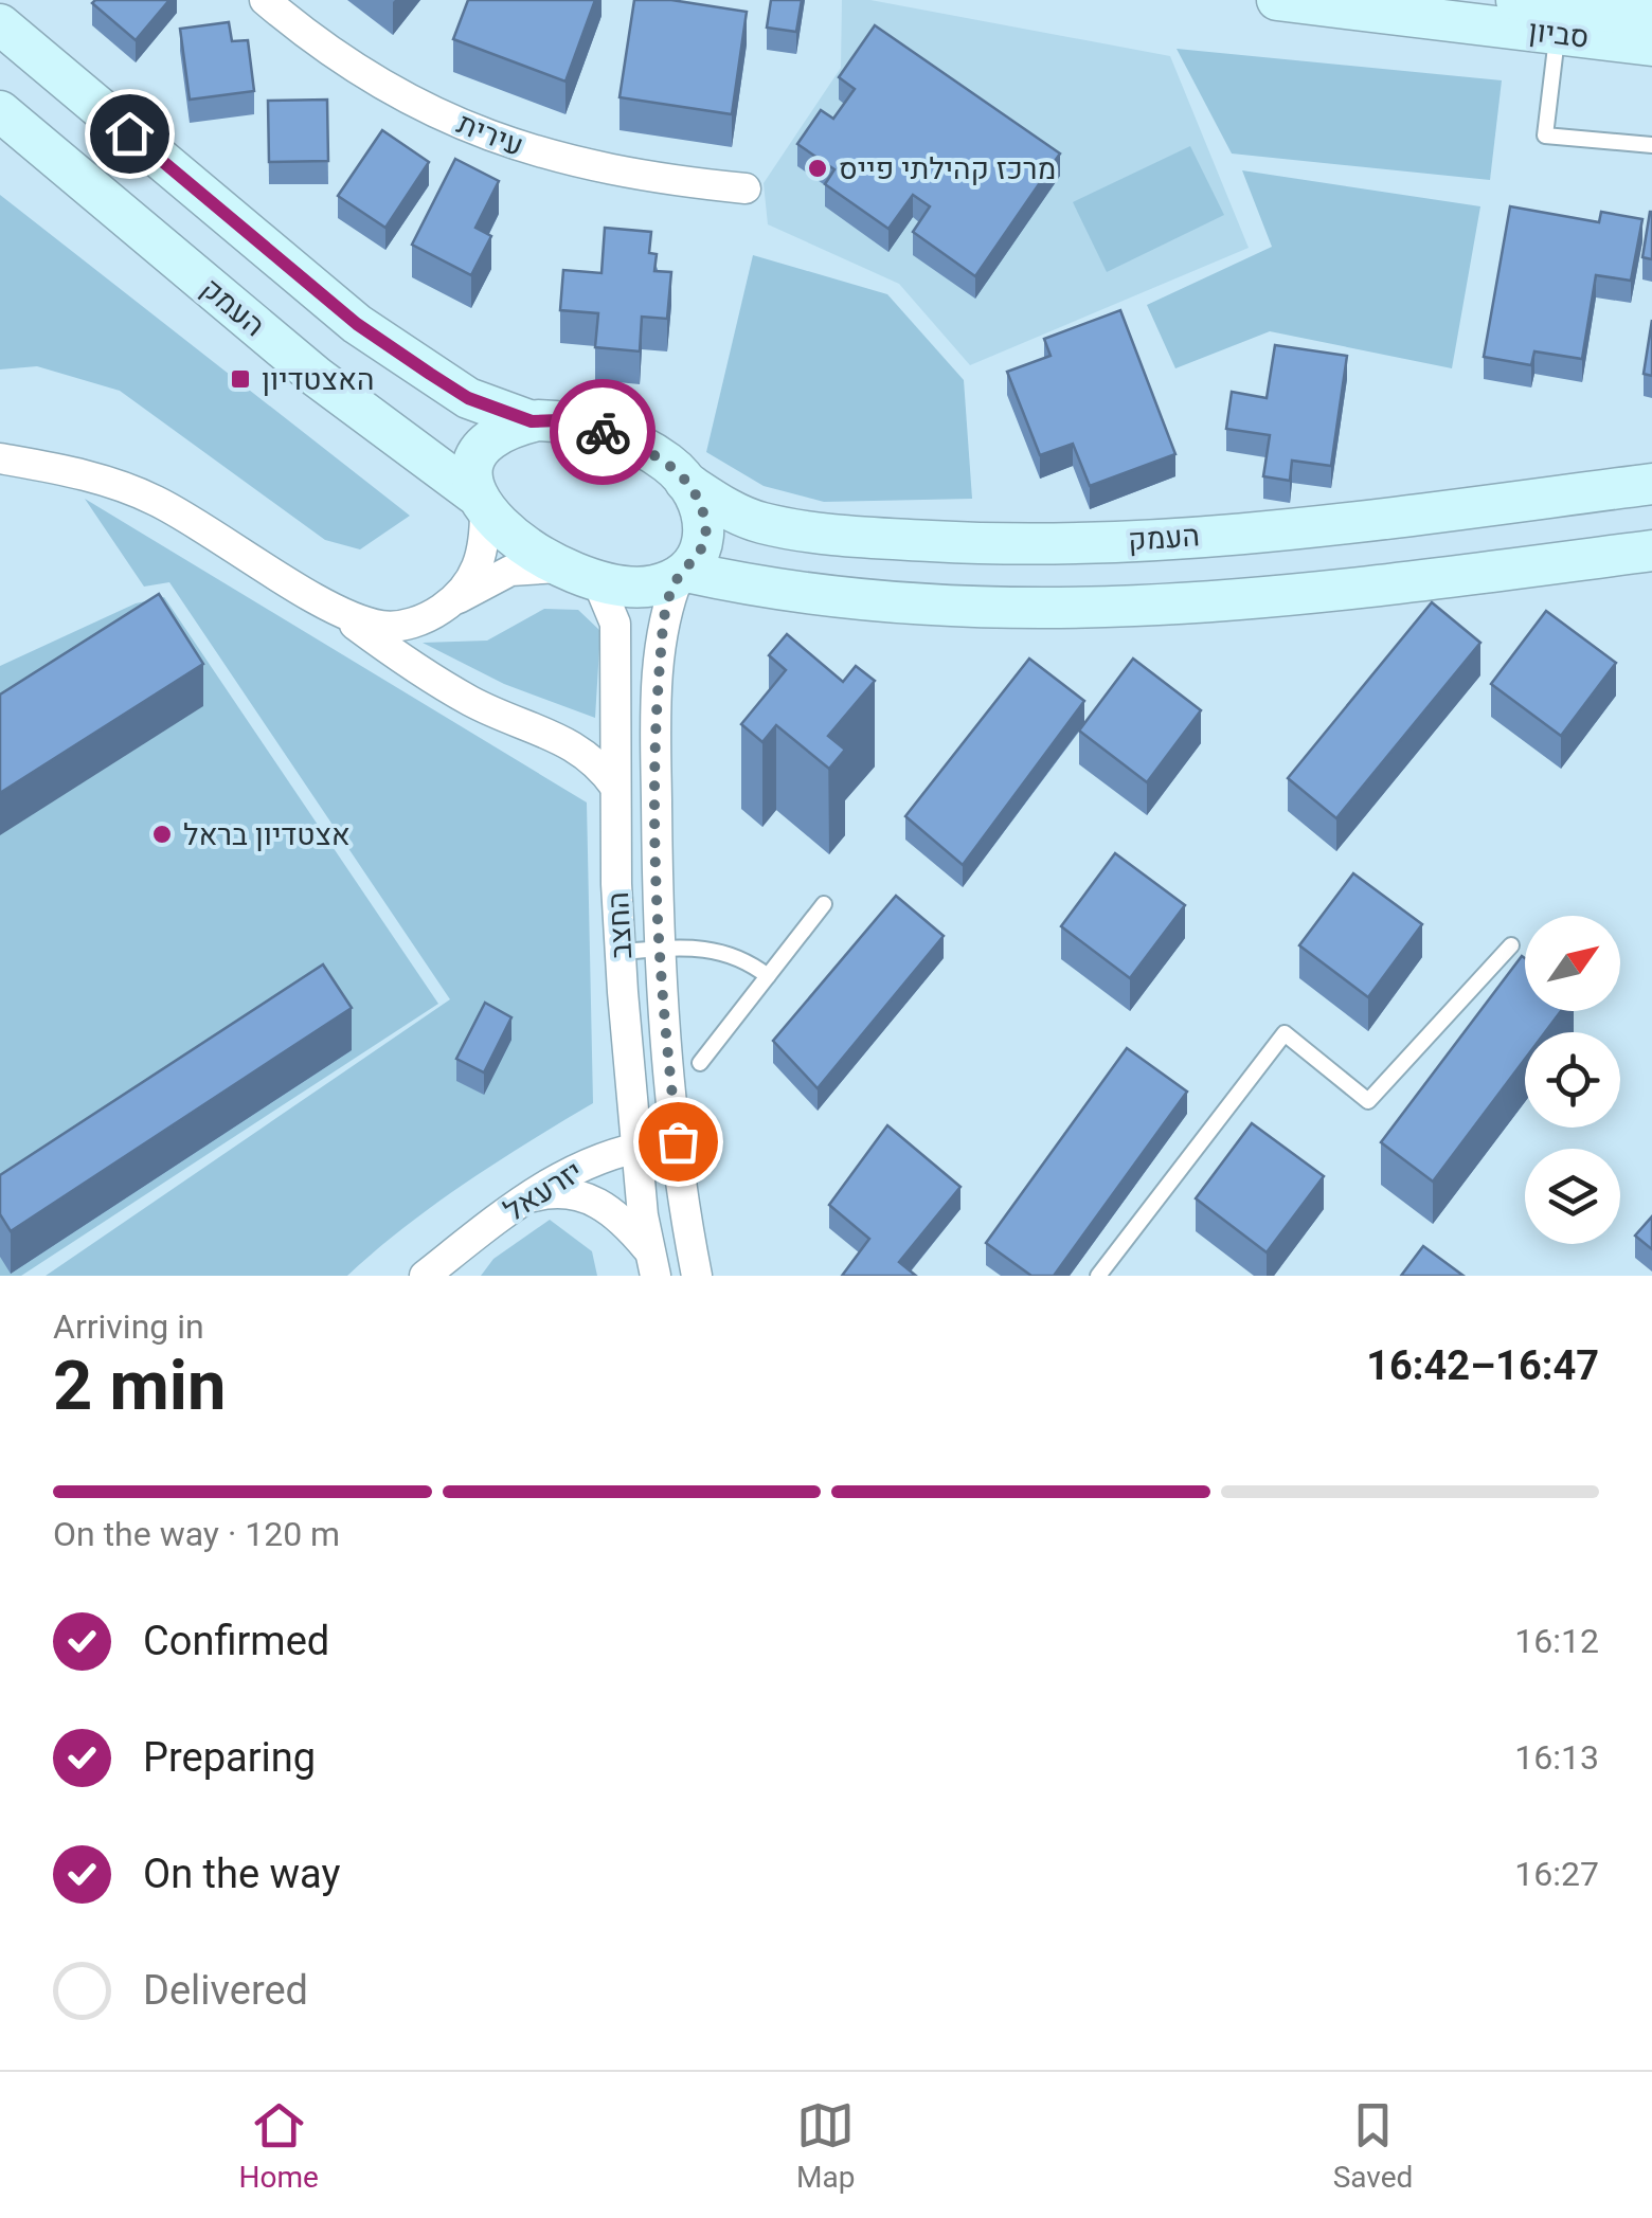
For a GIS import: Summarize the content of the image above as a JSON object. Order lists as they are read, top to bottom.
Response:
{
  "streets": {
    "main road": ["סביון", "העמק"],
    "street": ["עירית", "החצב", "יזרעאל"]
  },
  "crossings": [
    ["העמק", "החצב"],
    ["החצב", "יזרעאל"]
  ],
  "places": {
    "other": ["מרכז קהילתי פייס", "אצטדיון בראל"],
    "transit": ["האצטדיון"]
  },
  "north": "top right",
  "page": {
    "heading": ["2 min", "Arriving in", "16:42–16:47"],
    "bar": "On the way · 120 m",
    "list": [
      ["Confirmed", "16:12"],
      ["Preparing", "16:13"],
      ["On the way", "16:27"],
      "Delivered"
    ],
    "tabs": ["Home", "Map", "Saved"]
  }
}
